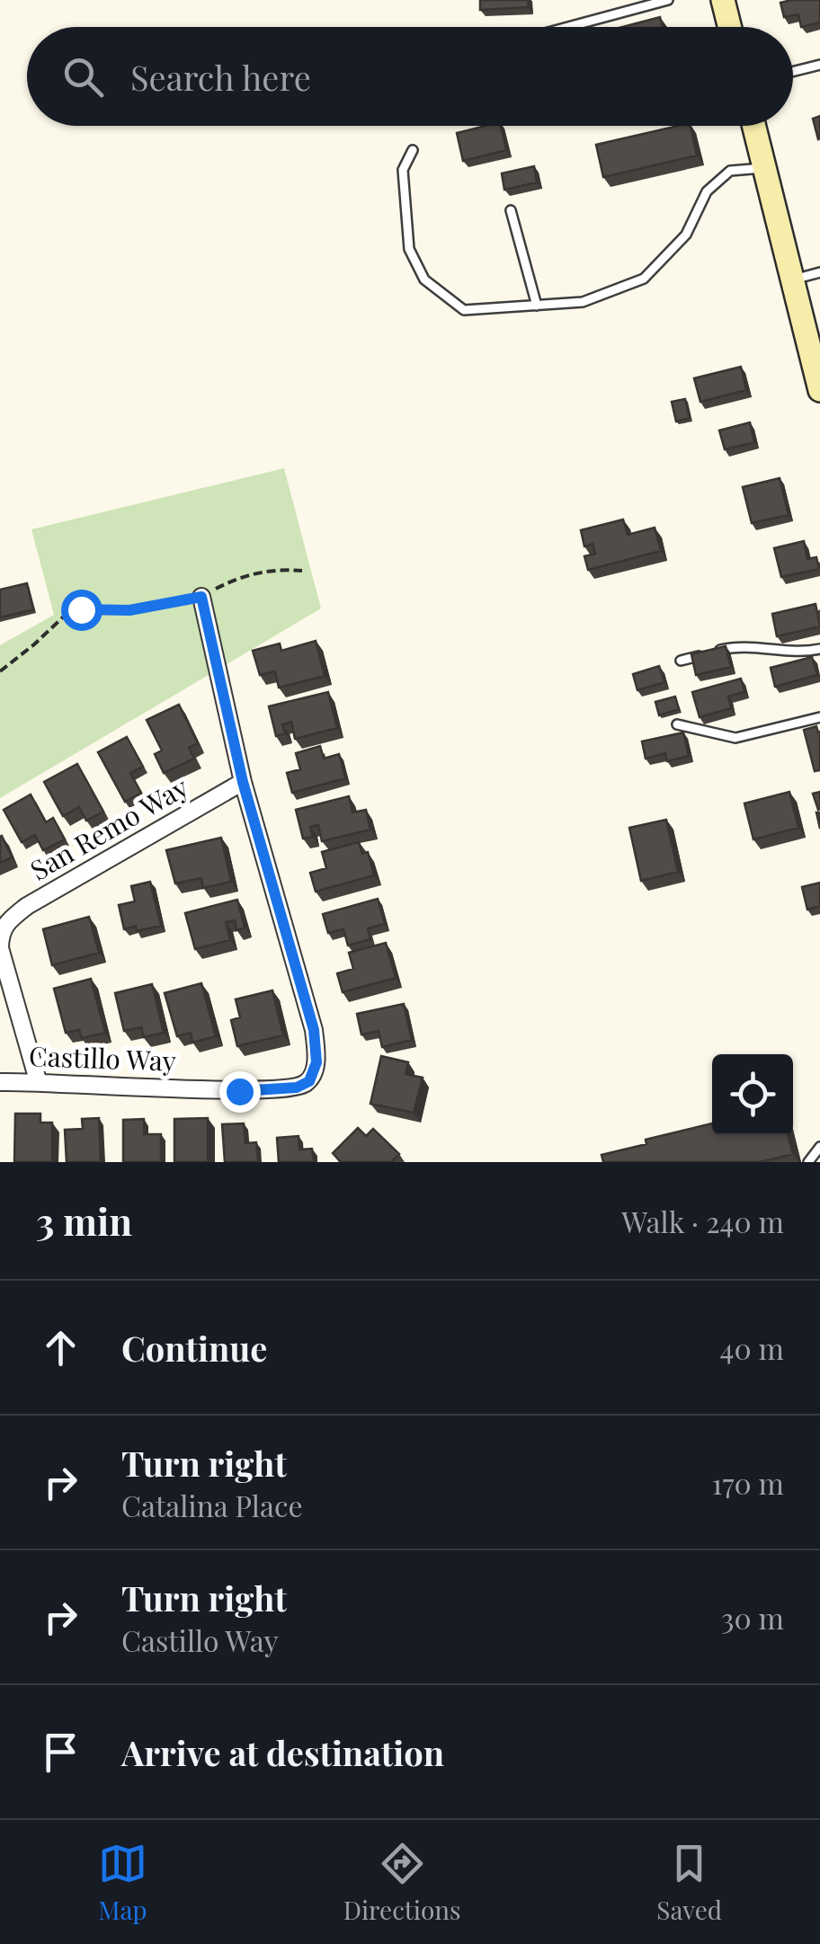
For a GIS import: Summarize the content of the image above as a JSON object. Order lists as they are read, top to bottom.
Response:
{
  "streets": {
    "street": ["San Remo Way", "Castillo Way"]
  },
  "crossings": [
    ["San Remo Way", "Castillo Way"]
  ],
  "page": {
    "search": "Search here",
    "heading": ["3 min", "Walk · 240 m"],
    "list": [
      ["Continue", "40 m"],
      ["Turn right", "Catalina Place", "170 m"],
      ["Turn right", "Castillo Way", "30 m"],
      "Arrive at destination"
    ],
    "nav": ["Map", "Directions", "Saved"]
  }
}
